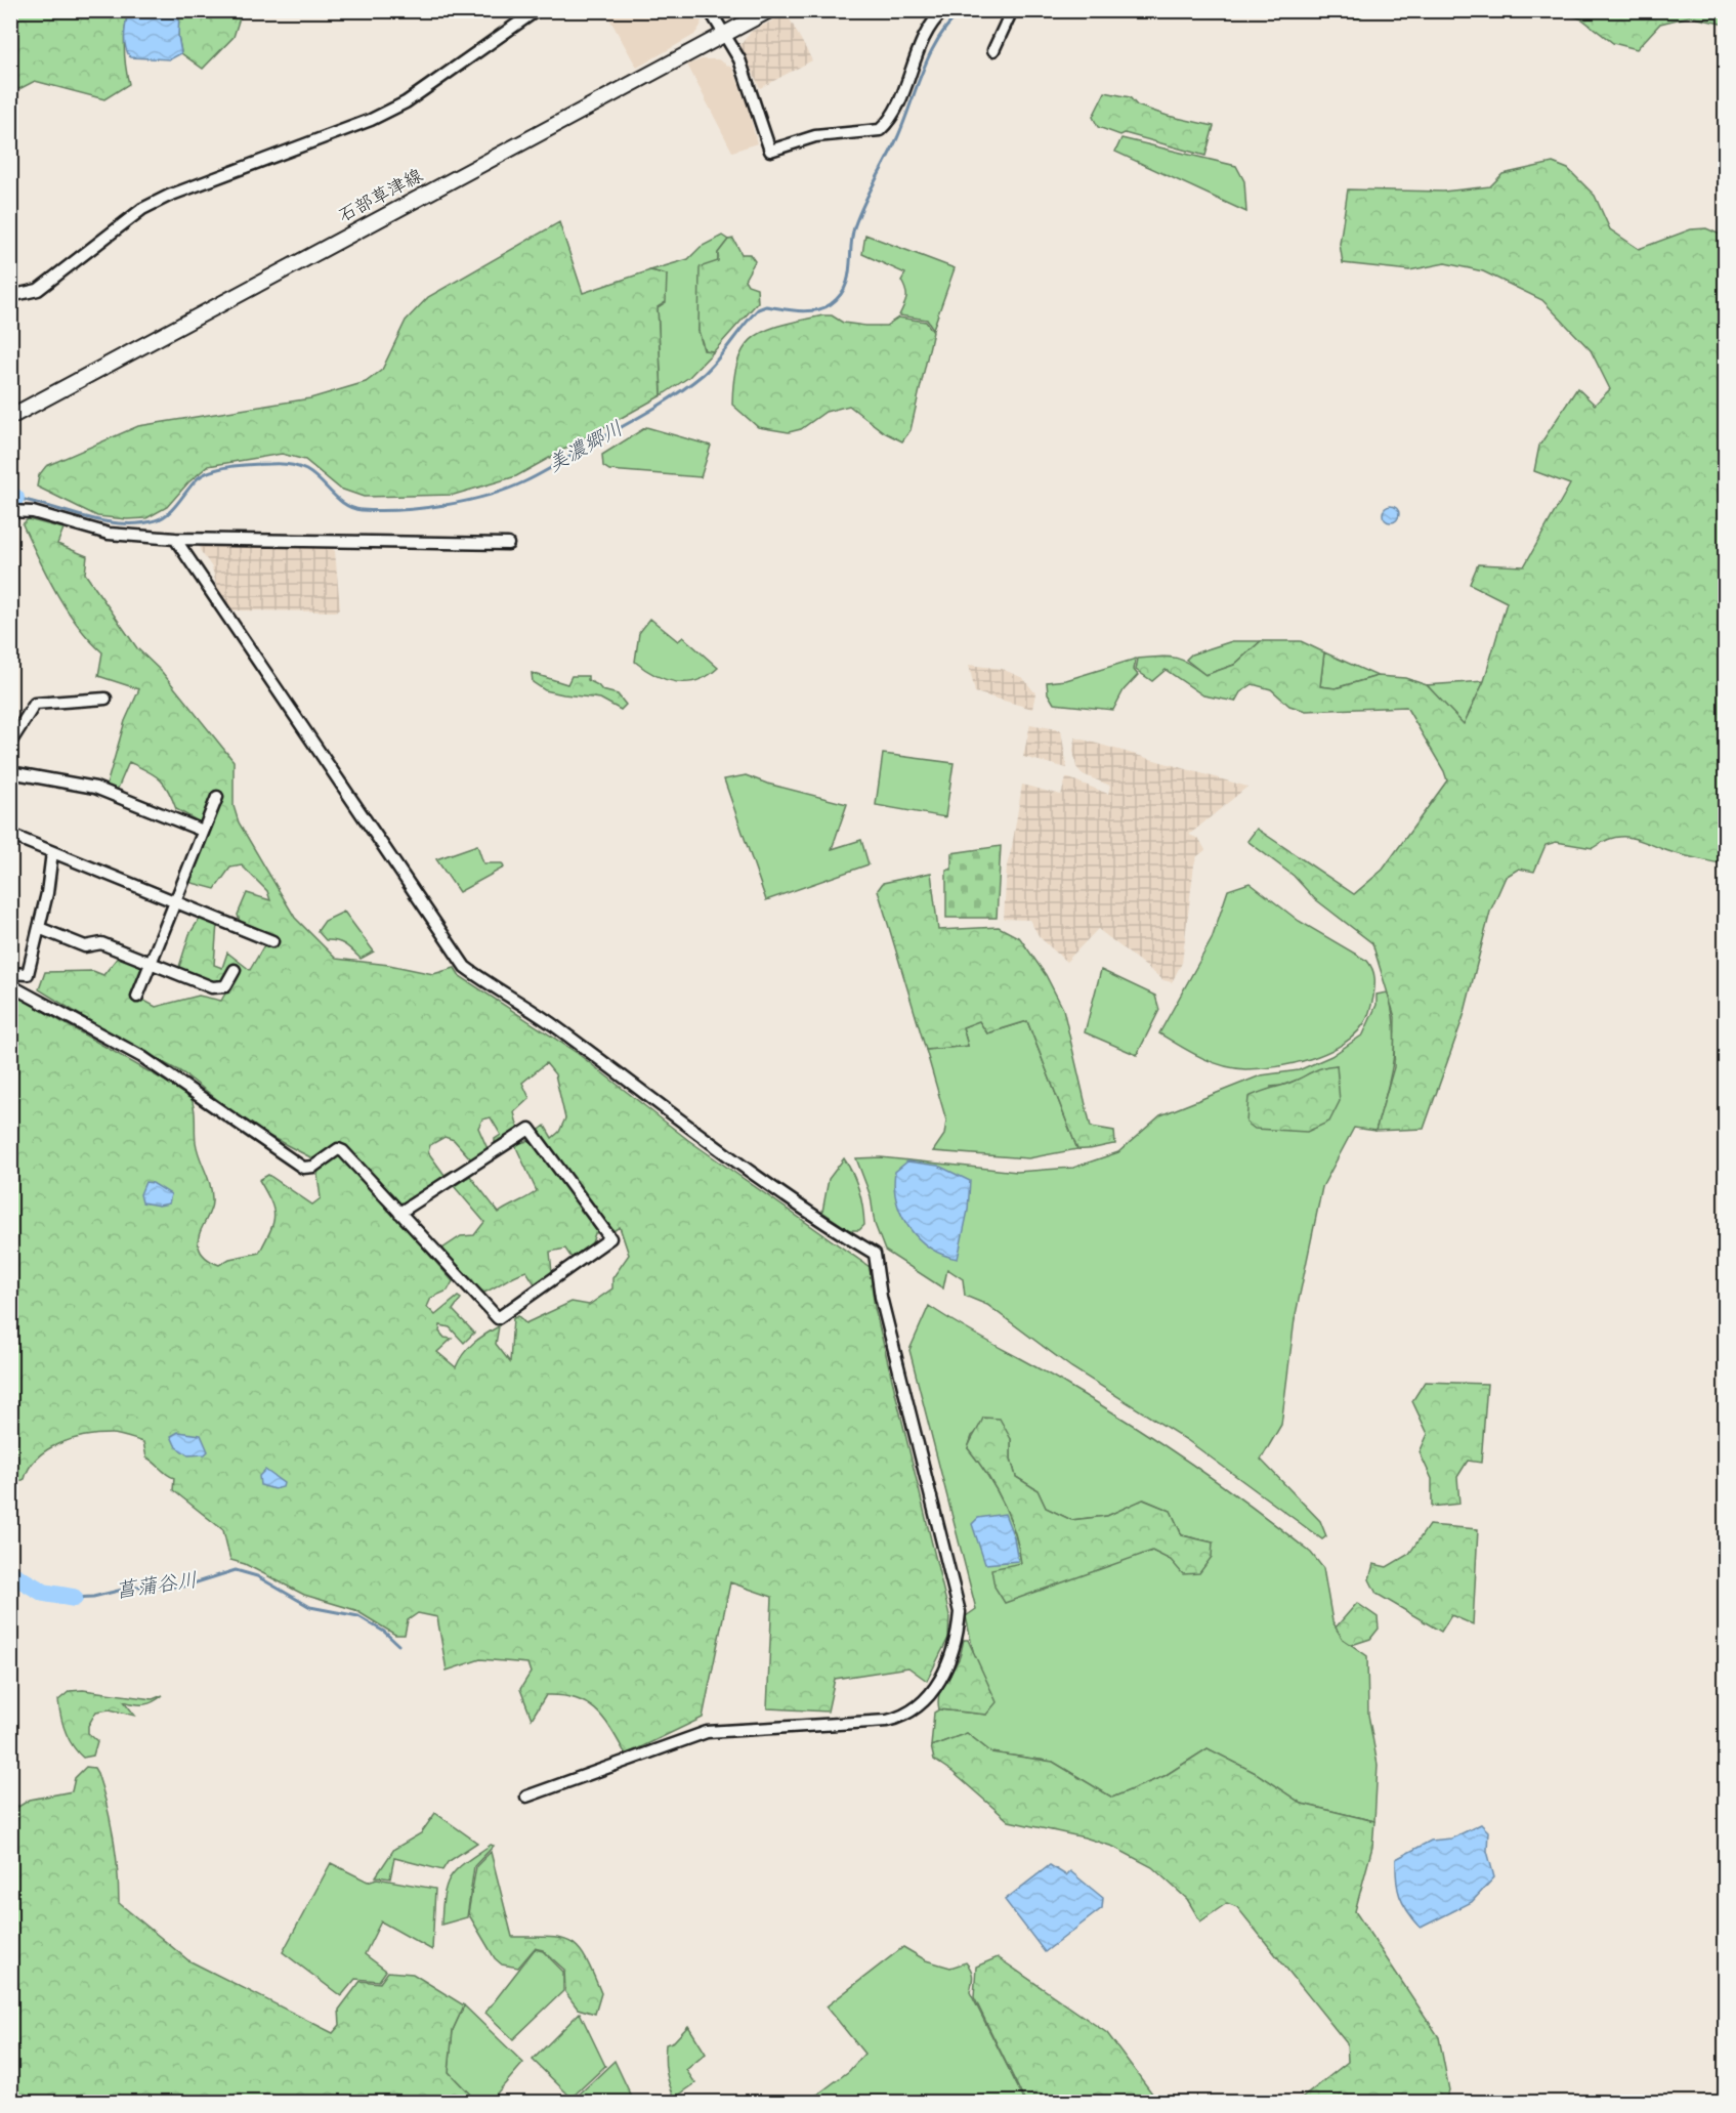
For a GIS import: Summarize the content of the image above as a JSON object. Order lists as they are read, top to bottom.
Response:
{
  "streets": {
    "main road": ["石部草津線"]
  },
  "water": ["美濃郷川", "菖蒲谷川"]
}
